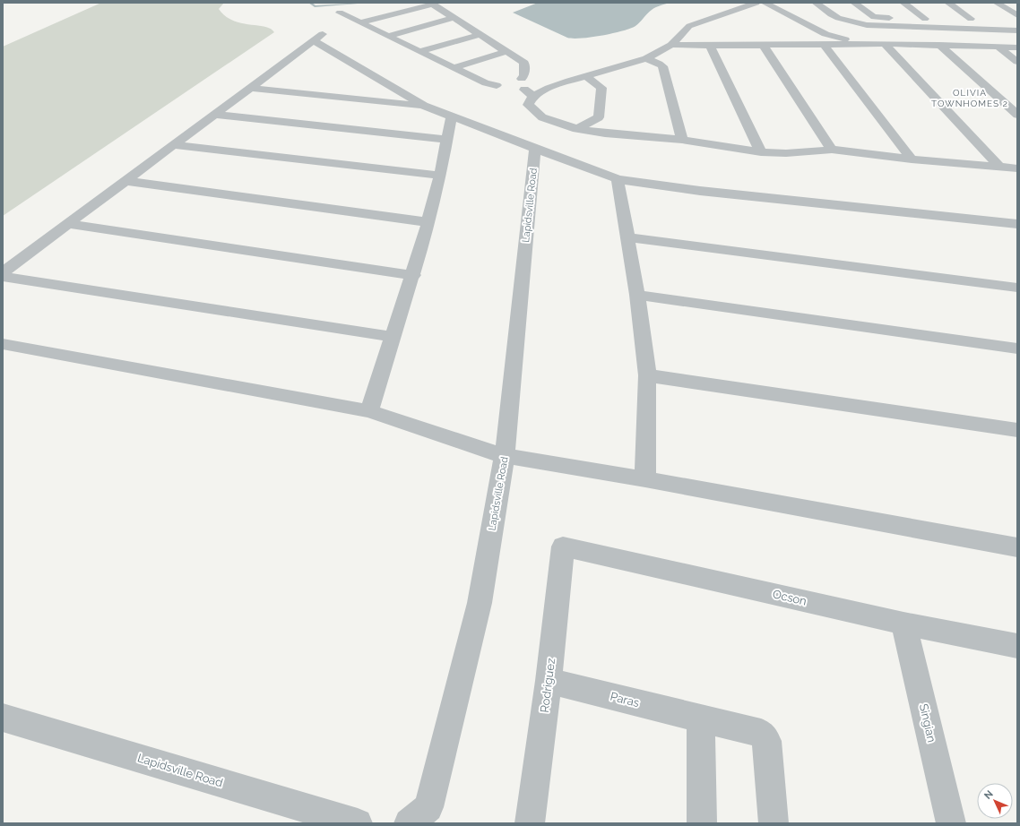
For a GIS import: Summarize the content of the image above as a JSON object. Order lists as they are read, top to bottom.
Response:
{
  "streets": {
    "street": [
      "Lapidsville Road",
      "Ocson",
      "Rodriguez",
      "Paras",
      "Singian"
    ]
  },
  "crossings": [
    ["Ocson", "Rodriguez"],
    ["Ocson", "Singian"],
    ["Rodriguez", "Paras"]
  ],
  "districts": ["OLIVIA TOWNHOMES 2"],
  "north": "top left"
}
